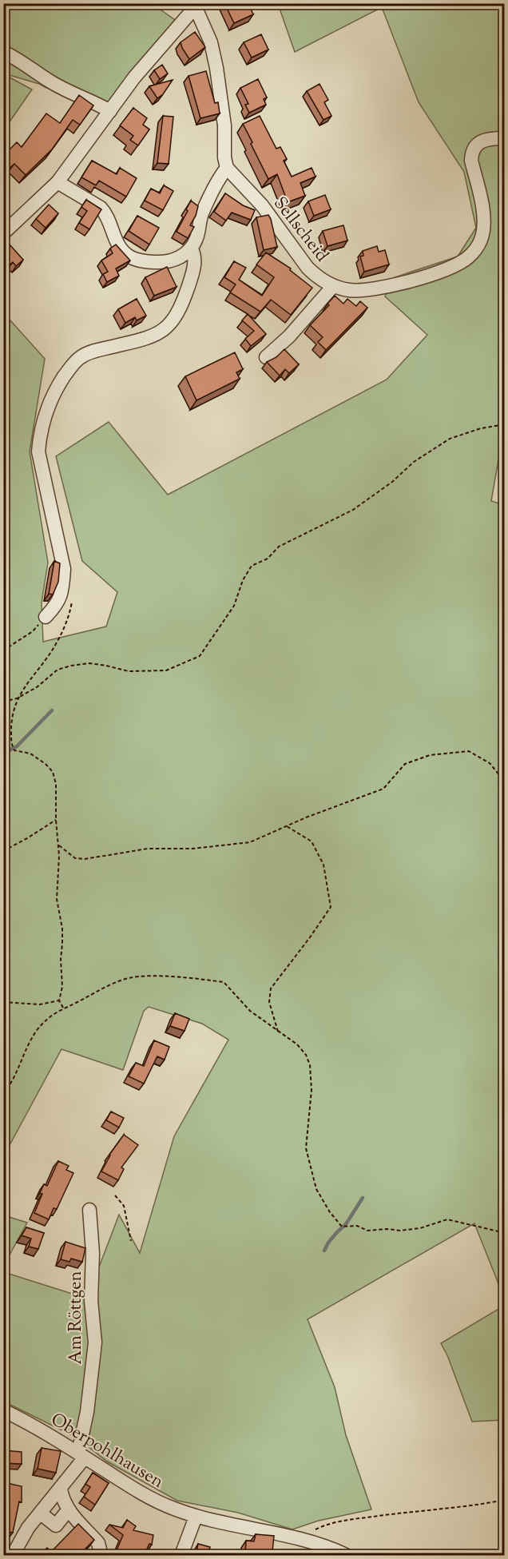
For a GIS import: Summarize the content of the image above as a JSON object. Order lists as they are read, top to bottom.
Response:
{
  "streets": {
    "street": ["Sellscheid", "Am Röttgen", "Oberpohlhausen"]
  },
  "crossings": [
    ["Am Röttgen", "Oberpohlhausen"]
  ]
}
